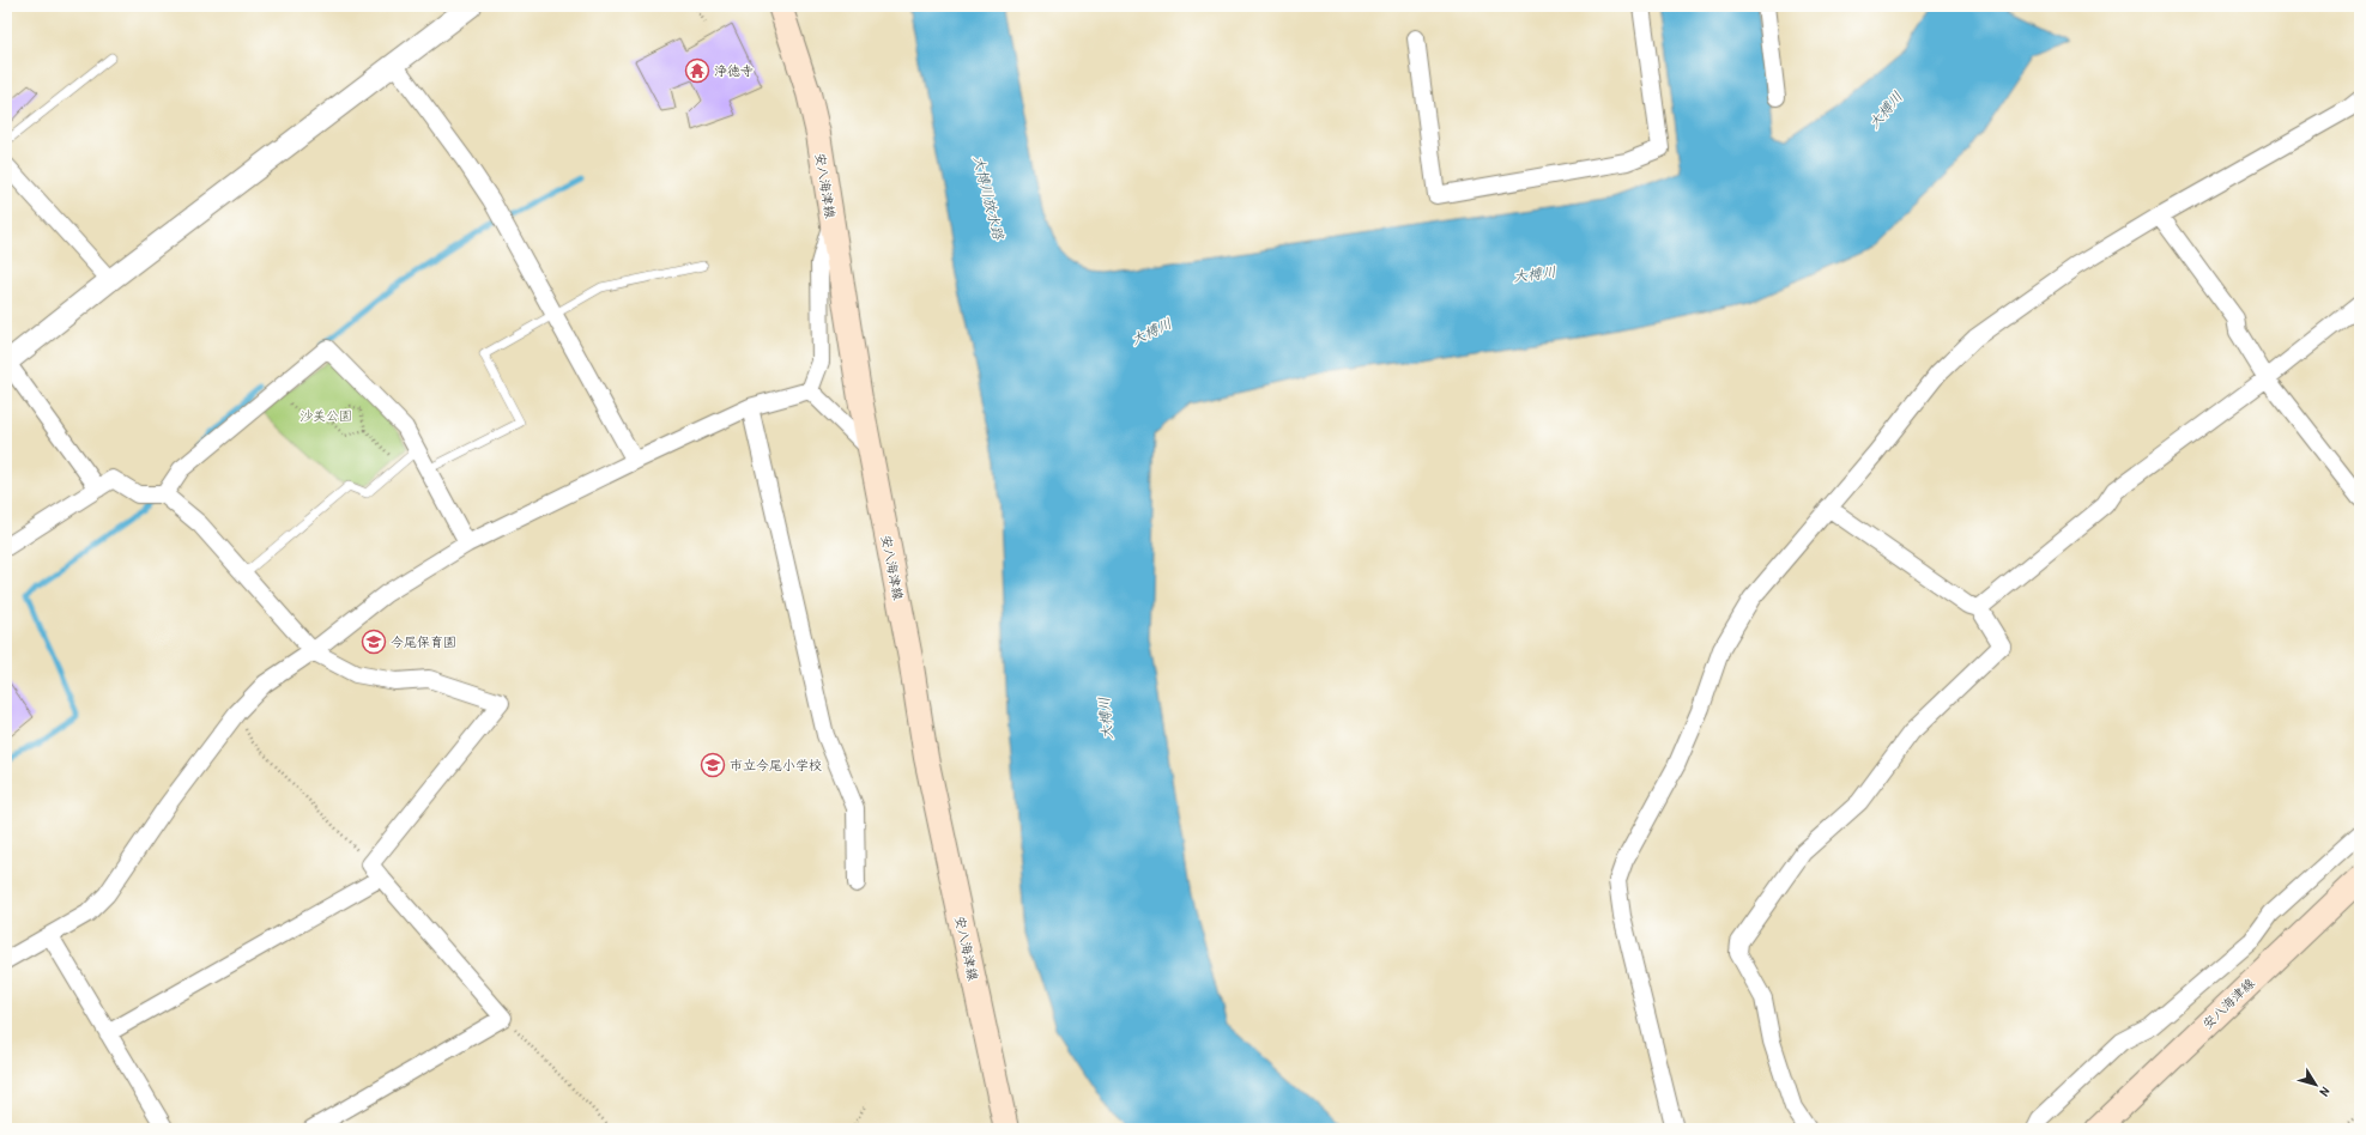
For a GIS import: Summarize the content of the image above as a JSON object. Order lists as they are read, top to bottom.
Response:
{
  "streets": {
    "main road": ["安八海津線"]
  },
  "water": ["大榑川", "大博川放水路"],
  "parks": ["沙美公園"],
  "places": {
    "temple": ["浄徳寺"],
    "school or university": ["今尾保育園", "市立今尾小学校"]
  },
  "north": "bottom right"
}
